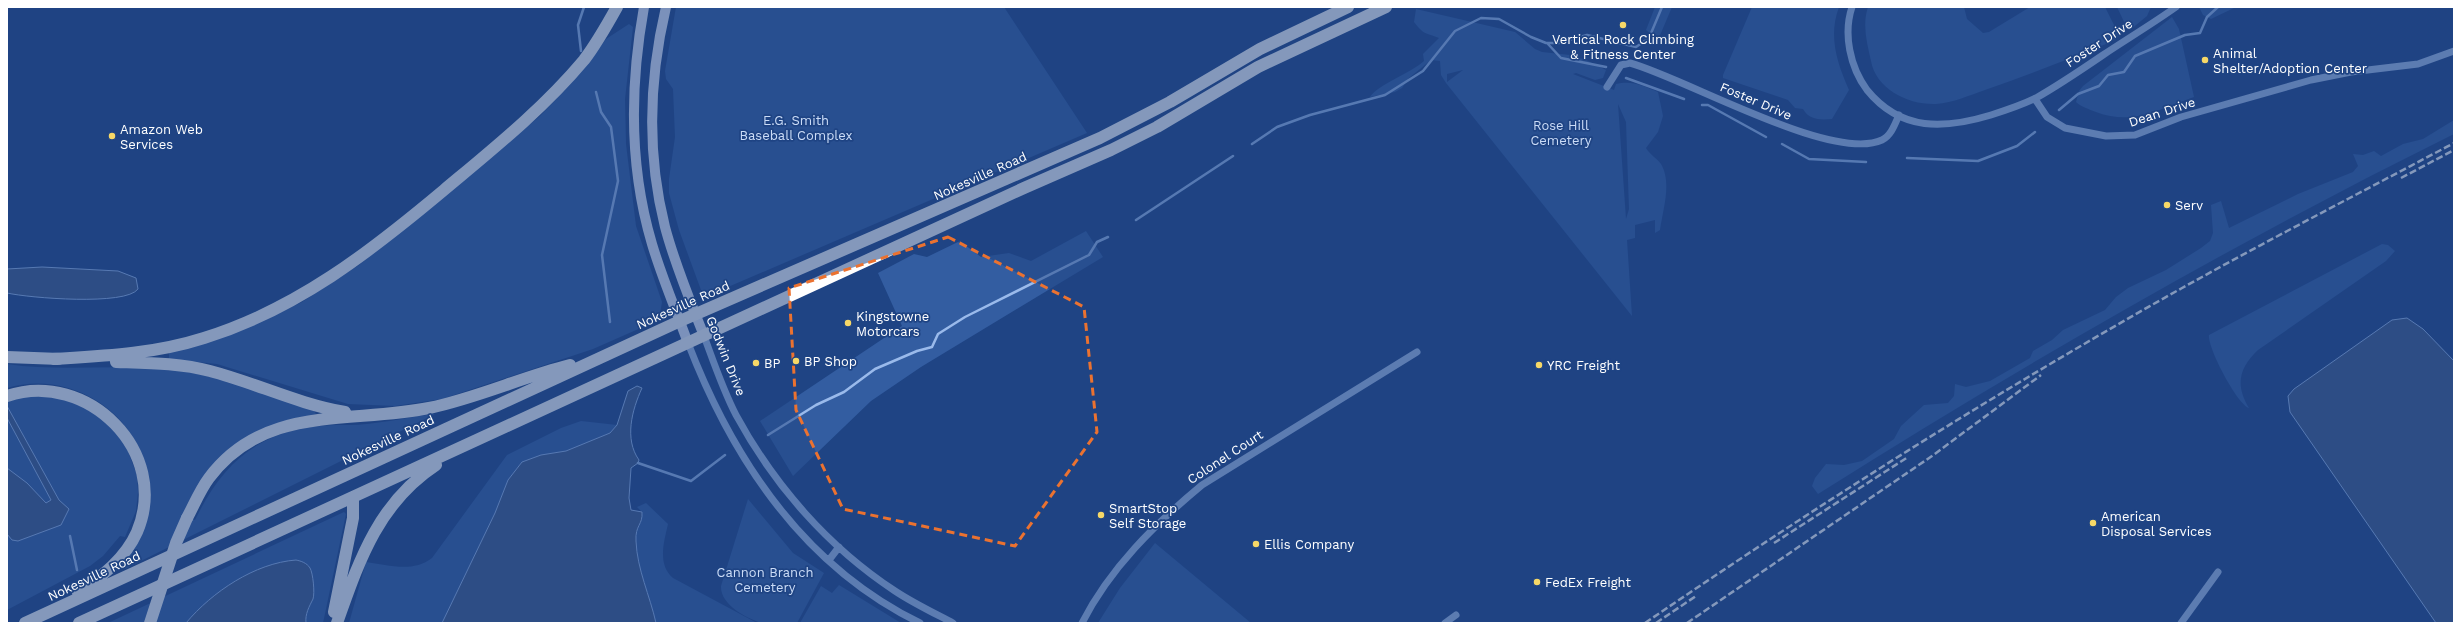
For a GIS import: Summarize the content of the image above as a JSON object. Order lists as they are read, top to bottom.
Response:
{
  "streets": {
    "highway": ["Nokesville Road"],
    "main road": ["Godwin Drive"],
    "street": ["Foster Drive", "Dean Drive", "Colonel Court"]
  },
  "crossings": [
    ["Foster Drive", "Dean Drive"],
    ["Nokesville Road", "Godwin Drive"]
  ],
  "parks": ["E.G. Smith Baseball Complex", "Rose Hill Cemetery", "Cannon Branch Cemetery"],
  "places": [
    "Vertical Rock Climbing & Fitness Center",
    "Animal Shelter/Adoption Center",
    "Amazon Web Services",
    "Serv",
    "Kingstowne Motorcars",
    "BP Shop",
    "BP",
    "YRC Freight",
    "SmartStop Self Storage",
    "American Disposal Services",
    "Ellis Company",
    "FedEx Freight"
  ]
}
